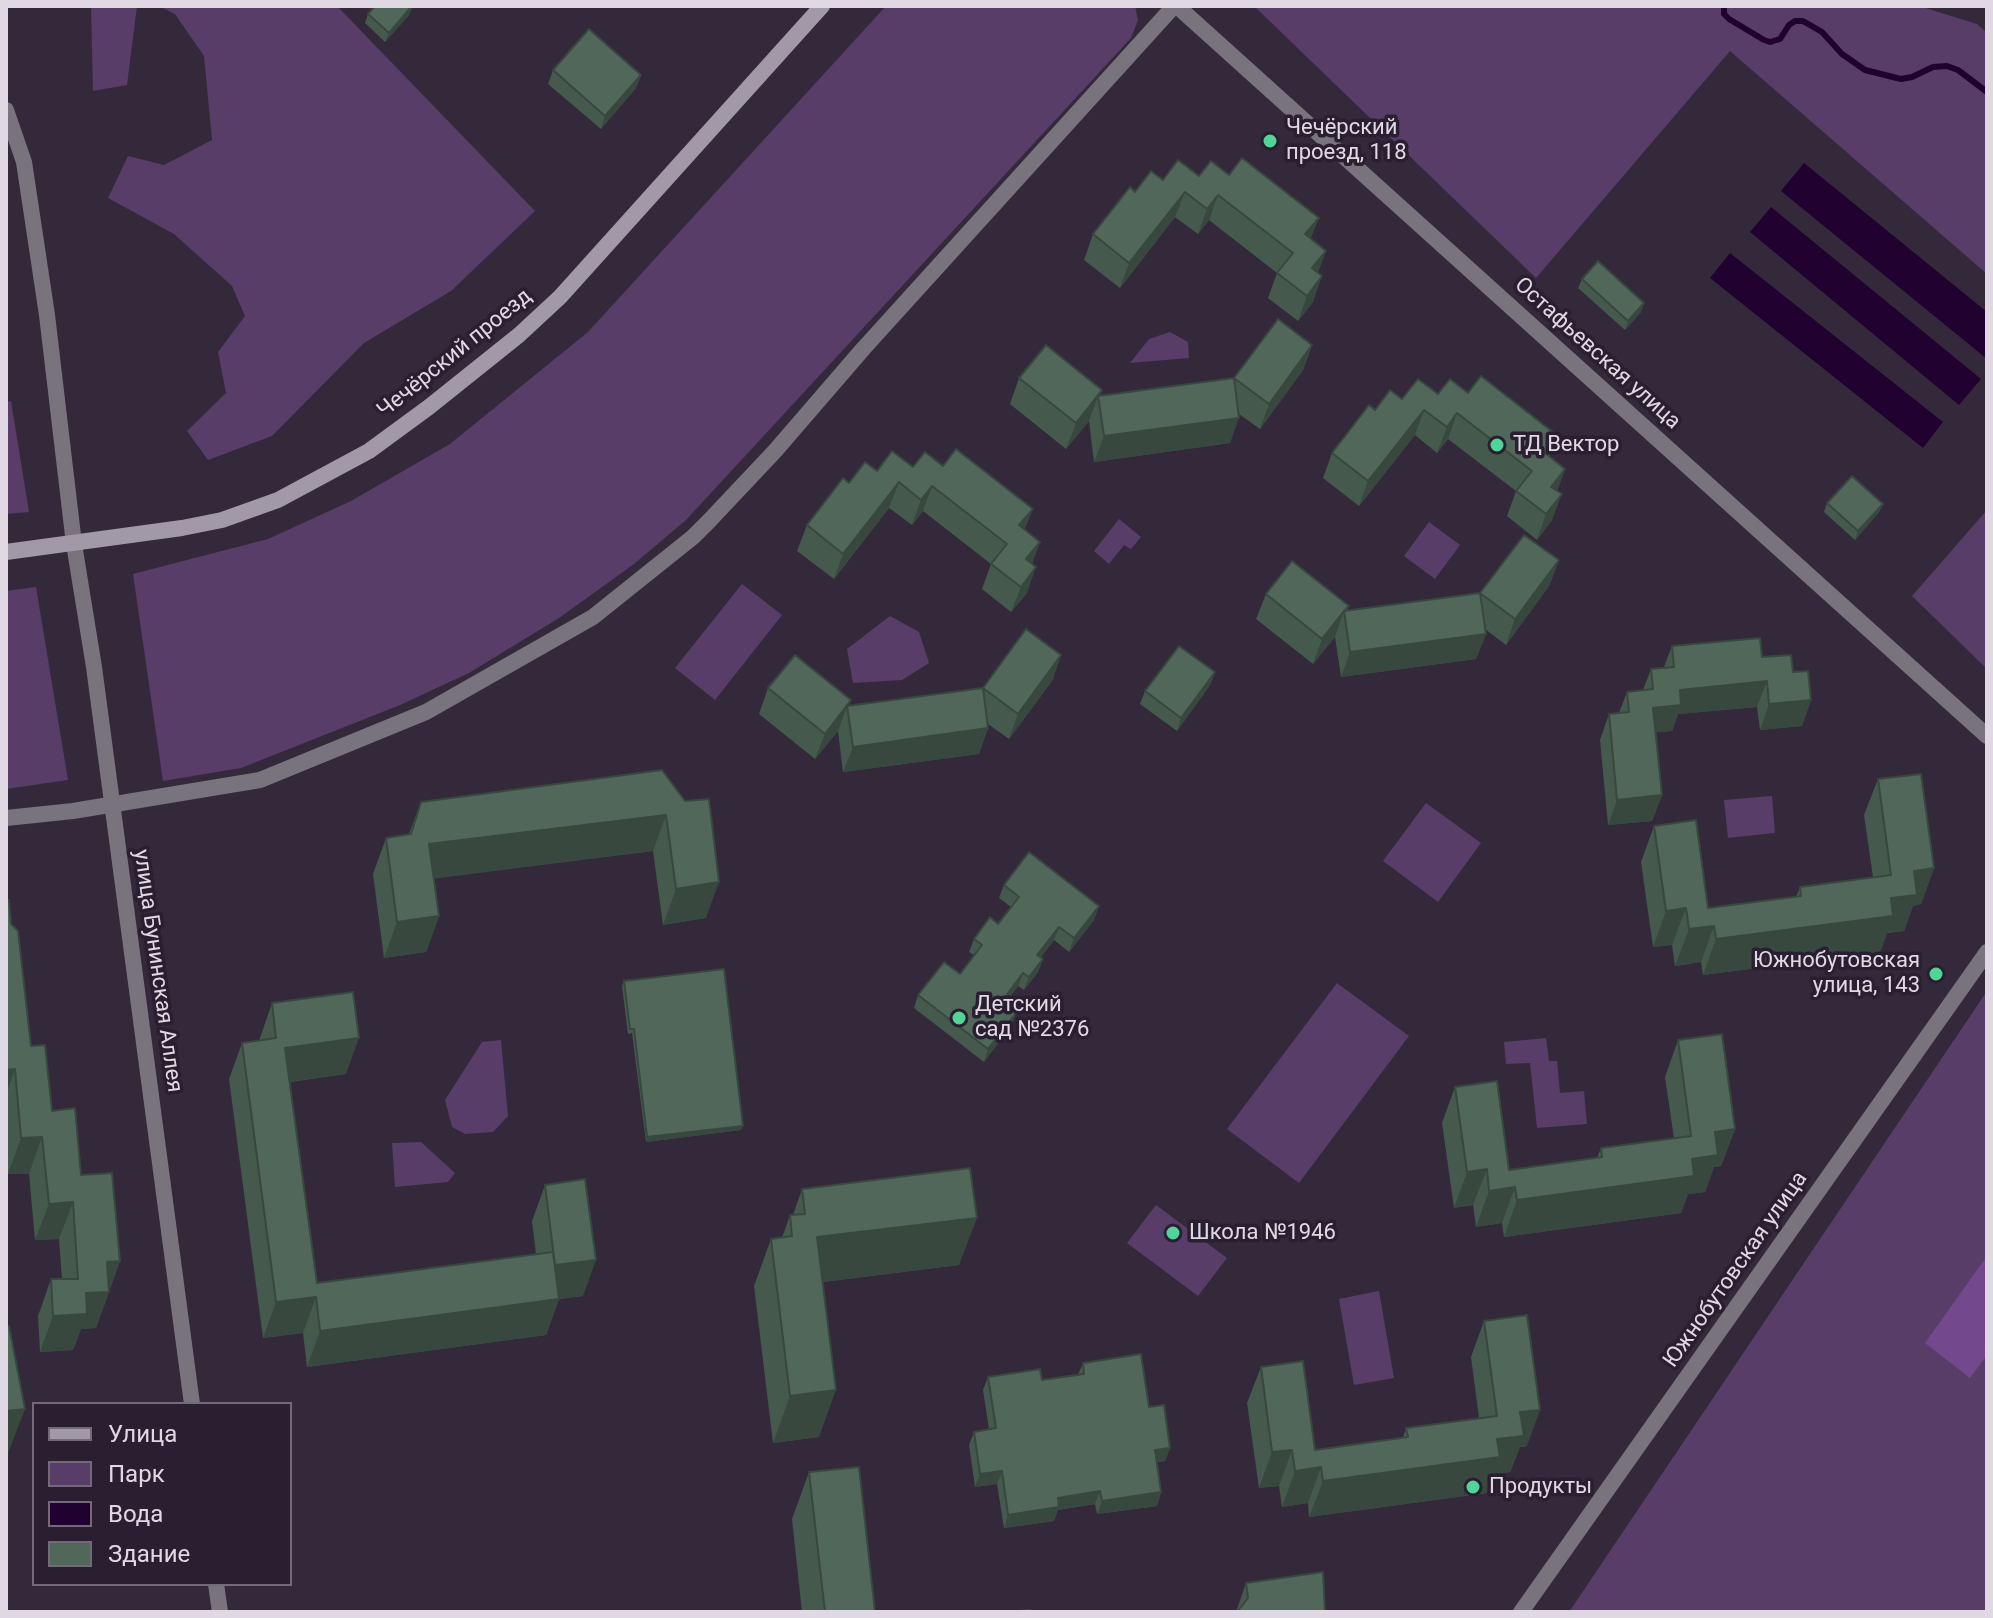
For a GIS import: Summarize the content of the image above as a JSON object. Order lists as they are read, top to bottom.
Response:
{
  "streets": {
    "main road": ["Чечёрский проезд"],
    "street": ["Остафьевская улица", "улица Бунинская Аллея", "Южнобутовская улица"]
  },
  "crossings": [
    ["Чечёрский проезд", "улица Бунинская Аллея"]
  ],
  "places": [
    "Чечёрский проезд, 118",
    "ТД Вектор",
    "Южнобутовская улица, 143",
    "Детский сад №2376",
    "Школа №1946",
    "Продукты"
  ],
  "legend": [
    "Улица",
    "Парк",
    "Вода",
    "Здание"
  ]
}
